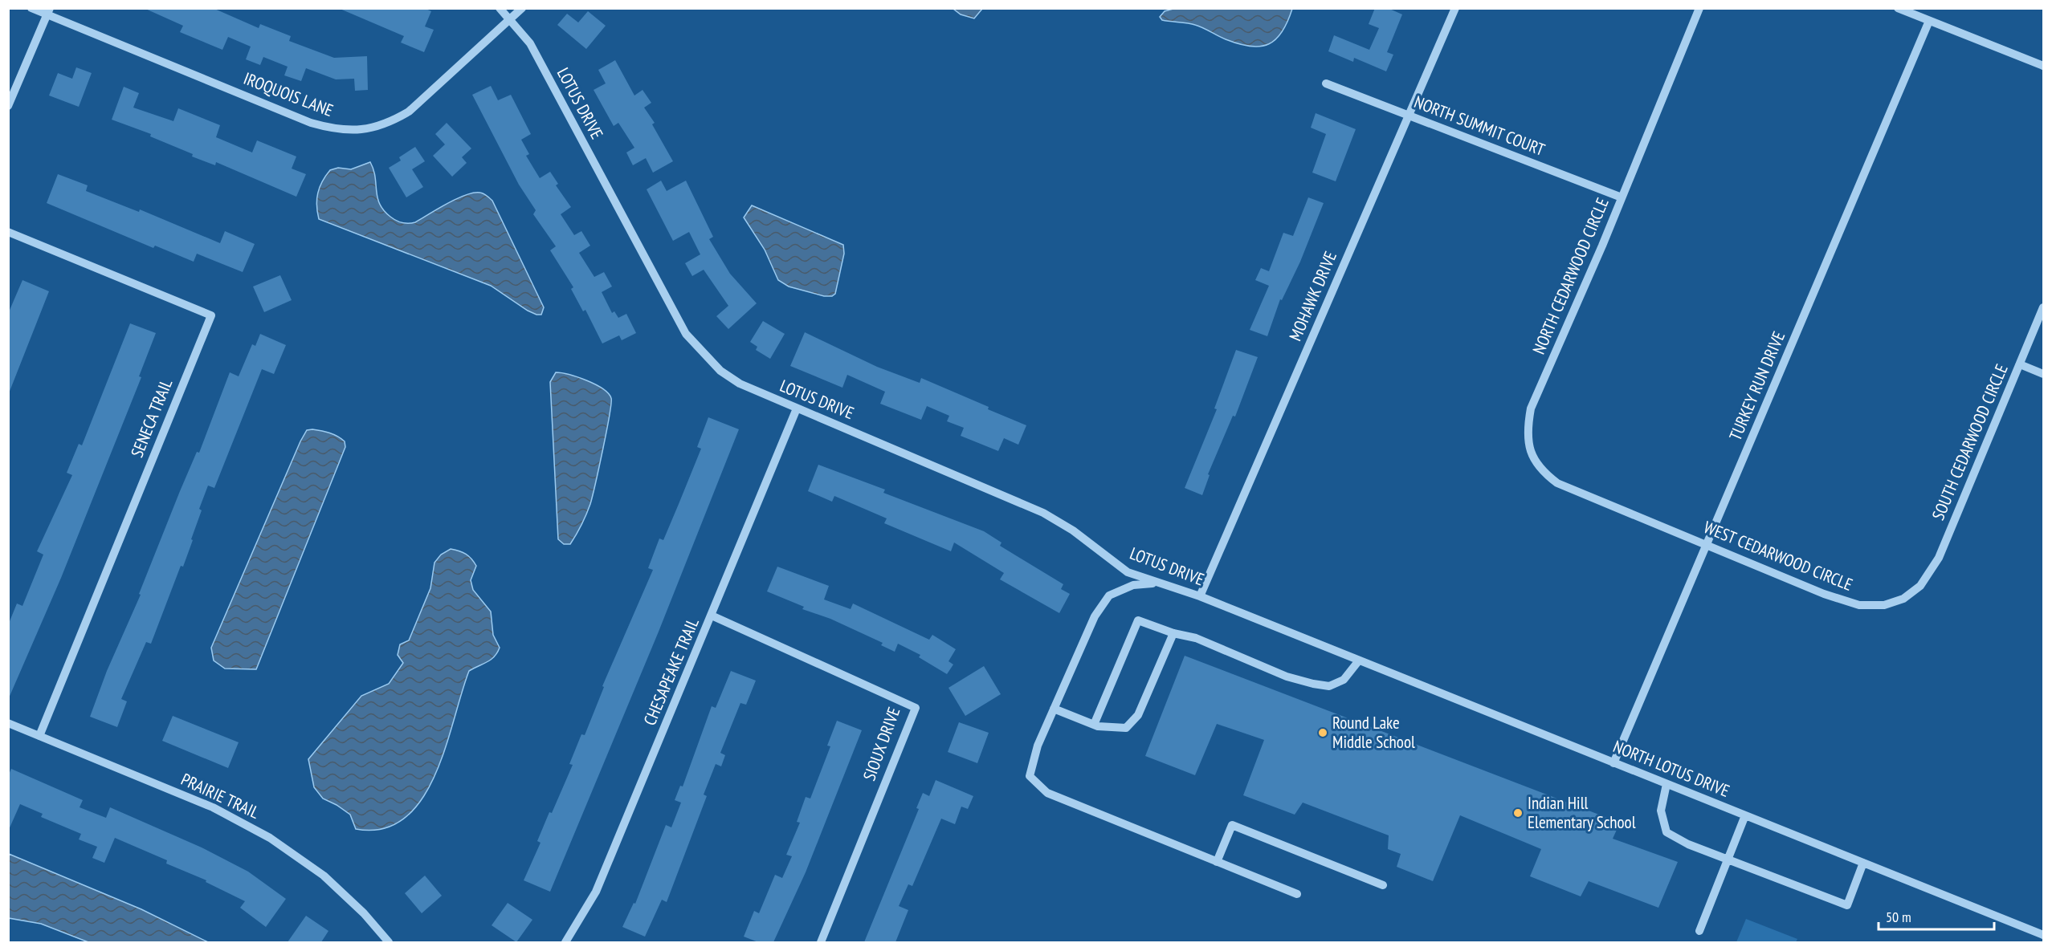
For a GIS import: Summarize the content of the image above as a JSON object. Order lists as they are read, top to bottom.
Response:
{
  "streets": {
    "street": [
      "IROQUOIS LANE",
      "LOTUS DRIVE",
      "NORTH SUMMIT COURT",
      "NORTH CEDARWOOD CIRCLE",
      "MOHAWK DRIVE",
      "TURKEY RUN DRIVE",
      "SENECA TRAIL",
      "SOUTH CEDARWOOD CIRCLE",
      "WEST CEDARWOOD CIRCLE",
      "CHESAPEAKE TRAIL",
      "SIOUX DRIVE",
      "NORTH LOTUS DRIVE",
      "PRAIRIE TRAIL"
    ]
  },
  "crossings": [
    ["IROQUOIS LANE", "LOTUS DRIVE"],
    ["LOTUS DRIVE", "MOHAWK DRIVE"],
    ["LOTUS DRIVE", "CHESAPEAKE TRAIL"],
    ["LOTUS DRIVE", "NORTH LOTUS DRIVE"],
    ["NORTH SUMMIT COURT", "NORTH CEDARWOOD CIRCLE"],
    ["NORTH SUMMIT COURT", "MOHAWK DRIVE"],
    ["NORTH CEDARWOOD CIRCLE", "WEST CEDARWOOD CIRCLE"],
    ["TURKEY RUN DRIVE", "WEST CEDARWOOD CIRCLE"],
    ["TURKEY RUN DRIVE", "NORTH LOTUS DRIVE"],
    ["SENECA TRAIL", "PRAIRIE TRAIL"],
    ["SOUTH CEDARWOOD CIRCLE", "WEST CEDARWOOD CIRCLE"],
    ["CHESAPEAKE TRAIL", "SIOUX DRIVE"]
  ],
  "places": ["Round Lake Middle School", "Indian Hill Elementary School"],
  "scale_bar": "50 m"
}
